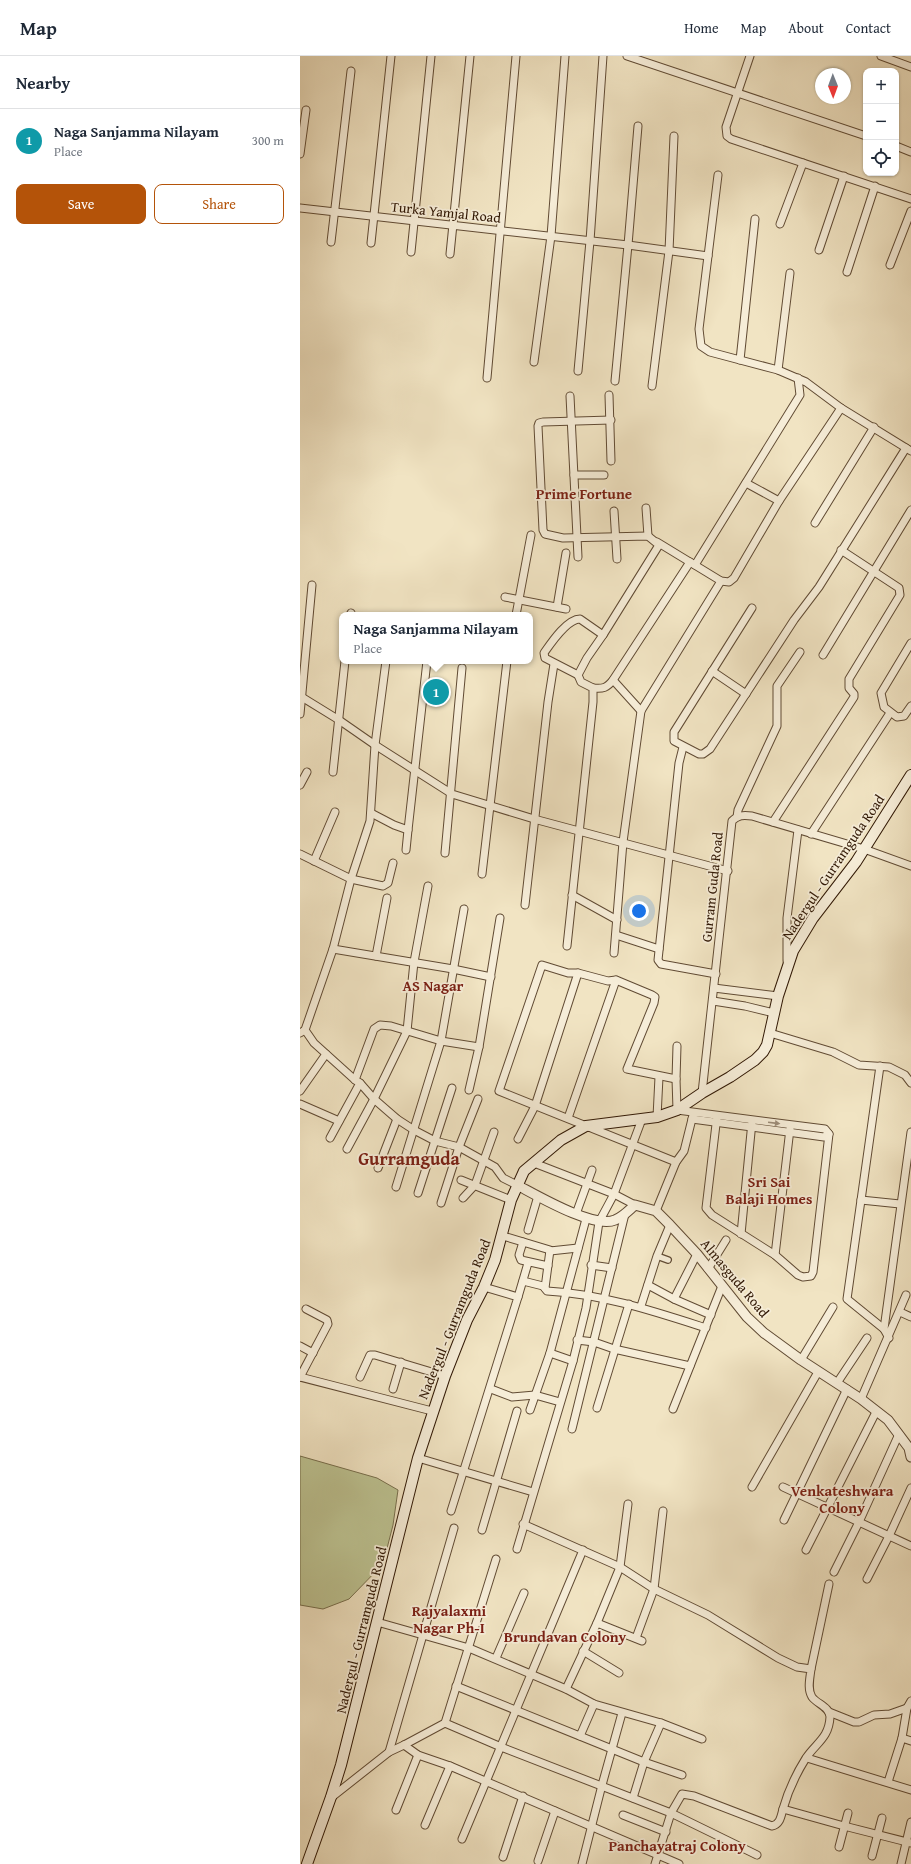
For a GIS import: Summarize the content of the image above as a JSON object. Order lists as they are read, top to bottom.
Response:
{
  "streets": {
    "main road": ["Nadergul - Gurramguda Road"],
    "street": ["Turka Yamjal Road", "Gurram Guda Road", "Almasguda Road"]
  },
  "crossings": [
    ["Nadergul - Gurramguda Road", "Gurram Guda Road"]
  ],
  "districts": [
    "Prime Fortune",
    "AS Nagar",
    "Gurramguda",
    "Sri Sai Balaji Homes",
    "Venkateshwara Colony",
    "Rajyalaxmi Nagar Ph-I",
    "Brundavan Colony",
    "Panchayatraj Colony"
  ],
  "north": "bottom",
  "page": {
    "header": "Map",
    "nav": [
      "Home",
      "Map",
      "About",
      "Contact"
    ],
    "heading": "Nearby",
    "map_buttons": ["+", "−"],
    "list": [
      {
        "mark": "1",
        "name": "Naga Sanjamma Nilayam",
        "note": "Place",
        "value": "300 m"
      }
    ],
    "buttons": ["Save", "Share"],
    "popup": ["Naga Sanjamma Nilayam", "Place"],
    "pins": "1"
  }
}
